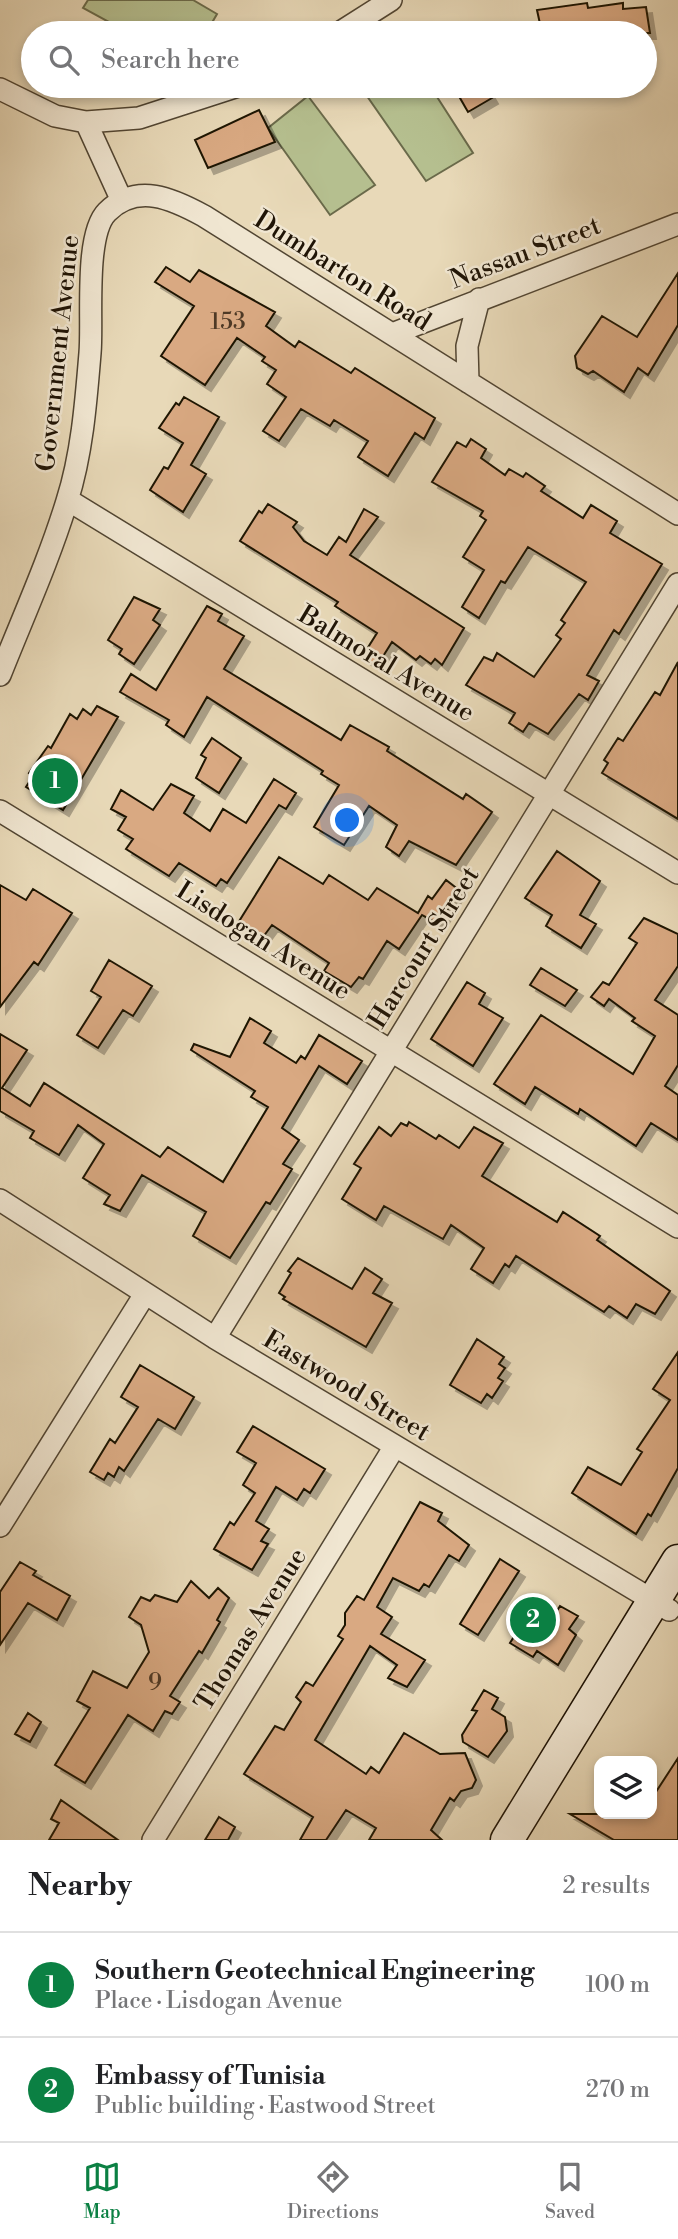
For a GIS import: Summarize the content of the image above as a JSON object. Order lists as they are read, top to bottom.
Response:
{
  "streets": {
    "street": [
      "Nassau Street",
      "Dumbarton Road",
      "Government Avenue",
      "Balmoral Avenue",
      "Lisdogan Avenue",
      "Harcourt Street",
      "Eastwood Street",
      "Thomas Avenue"
    ]
  },
  "crossings": [
    ["Nassau Street", "Dumbarton Road"],
    ["Dumbarton Road", "Government Avenue"],
    ["Government Avenue", "Balmoral Avenue"],
    ["Balmoral Avenue", "Harcourt Street"],
    ["Lisdogan Avenue", "Harcourt Street"],
    ["Harcourt Street", "Eastwood Street"],
    ["Eastwood Street", "Thomas Avenue"]
  ],
  "house_numbers": ["153", "9"],
  "page": {
    "search": "Search here",
    "pins": ["1", "2"],
    "heading": ["Nearby", "2 results"],
    "list": [
      {
        "mark": "1",
        "name": "Southern Geotechnical Engineering",
        "note": "Place · Lisdogan Avenue",
        "value": "100 m"
      },
      {
        "mark": "2",
        "name": "Embassy of Tunisia",
        "note": "Public building · Eastwood Street",
        "value": "270 m"
      }
    ],
    "nav": ["Map", "Directions", "Saved"]
  }
}
